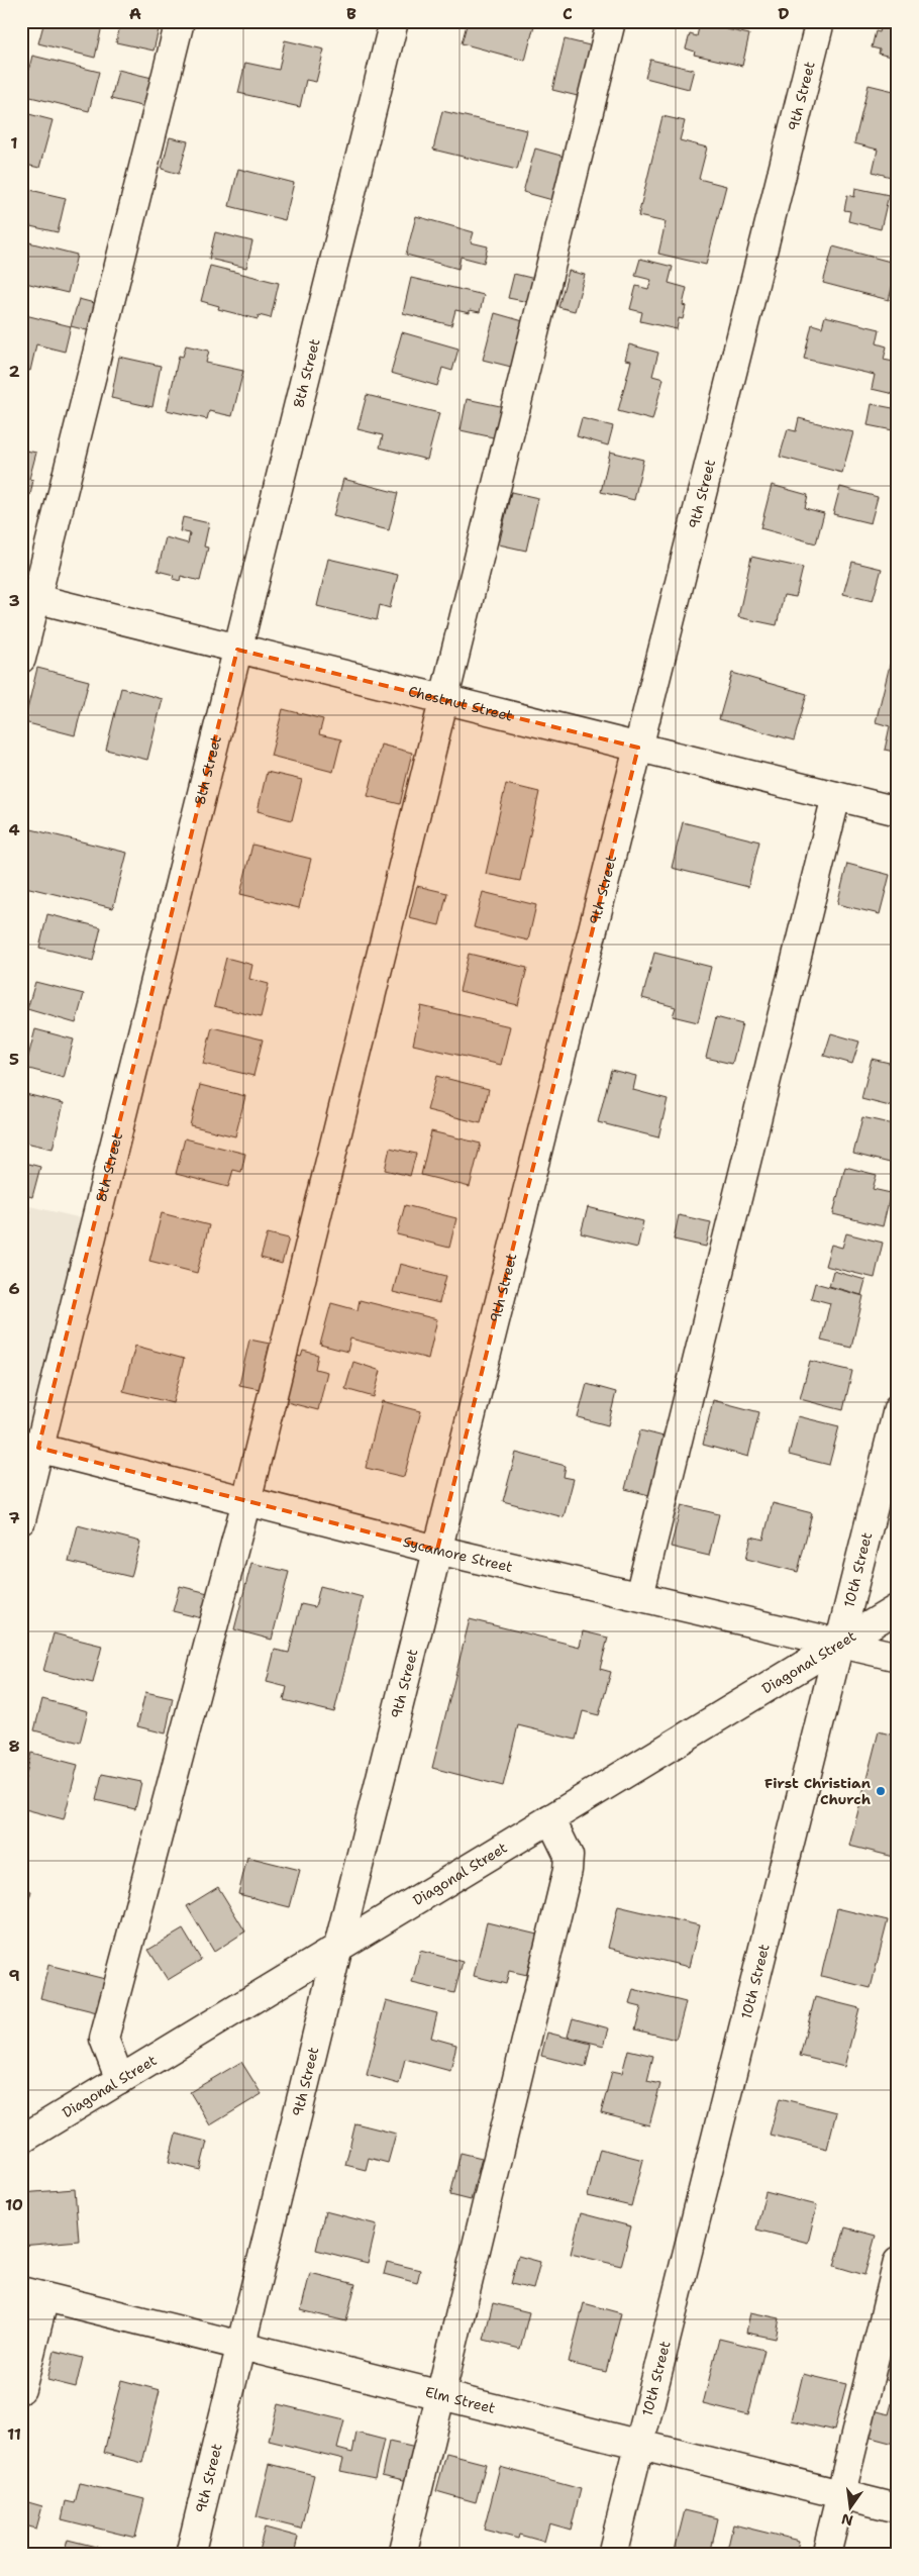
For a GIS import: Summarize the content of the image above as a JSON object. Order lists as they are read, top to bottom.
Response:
{
  "streets": {
    "street": [
      "9th Street",
      "8th Street",
      "Chestnut Street",
      "Sycamore Street",
      "10th Street",
      "Diagonal Street",
      "Elm Street"
    ]
  },
  "crossings": [
    ["9th Street", "Chestnut Street"],
    ["9th Street", "Sycamore Street"],
    ["9th Street", "Diagonal Street"],
    ["9th Street", "Elm Street"],
    ["8th Street", "Chestnut Street"],
    ["8th Street", "Sycamore Street"],
    ["Sycamore Street", "10th Street"],
    ["Sycamore Street", "Diagonal Street"],
    ["10th Street", "Diagonal Street"],
    ["10th Street", "Elm Street"]
  ],
  "places": ["First Christian Church"],
  "north": "bottom",
  "grid": {
    "columns": [
      "A",
      "B",
      "C",
      "D"
    ],
    "rows": [
      "1",
      "2",
      "3",
      "4",
      "5",
      "6",
      "7",
      "8",
      "9",
      "10",
      "11"
    ]
  }
}
